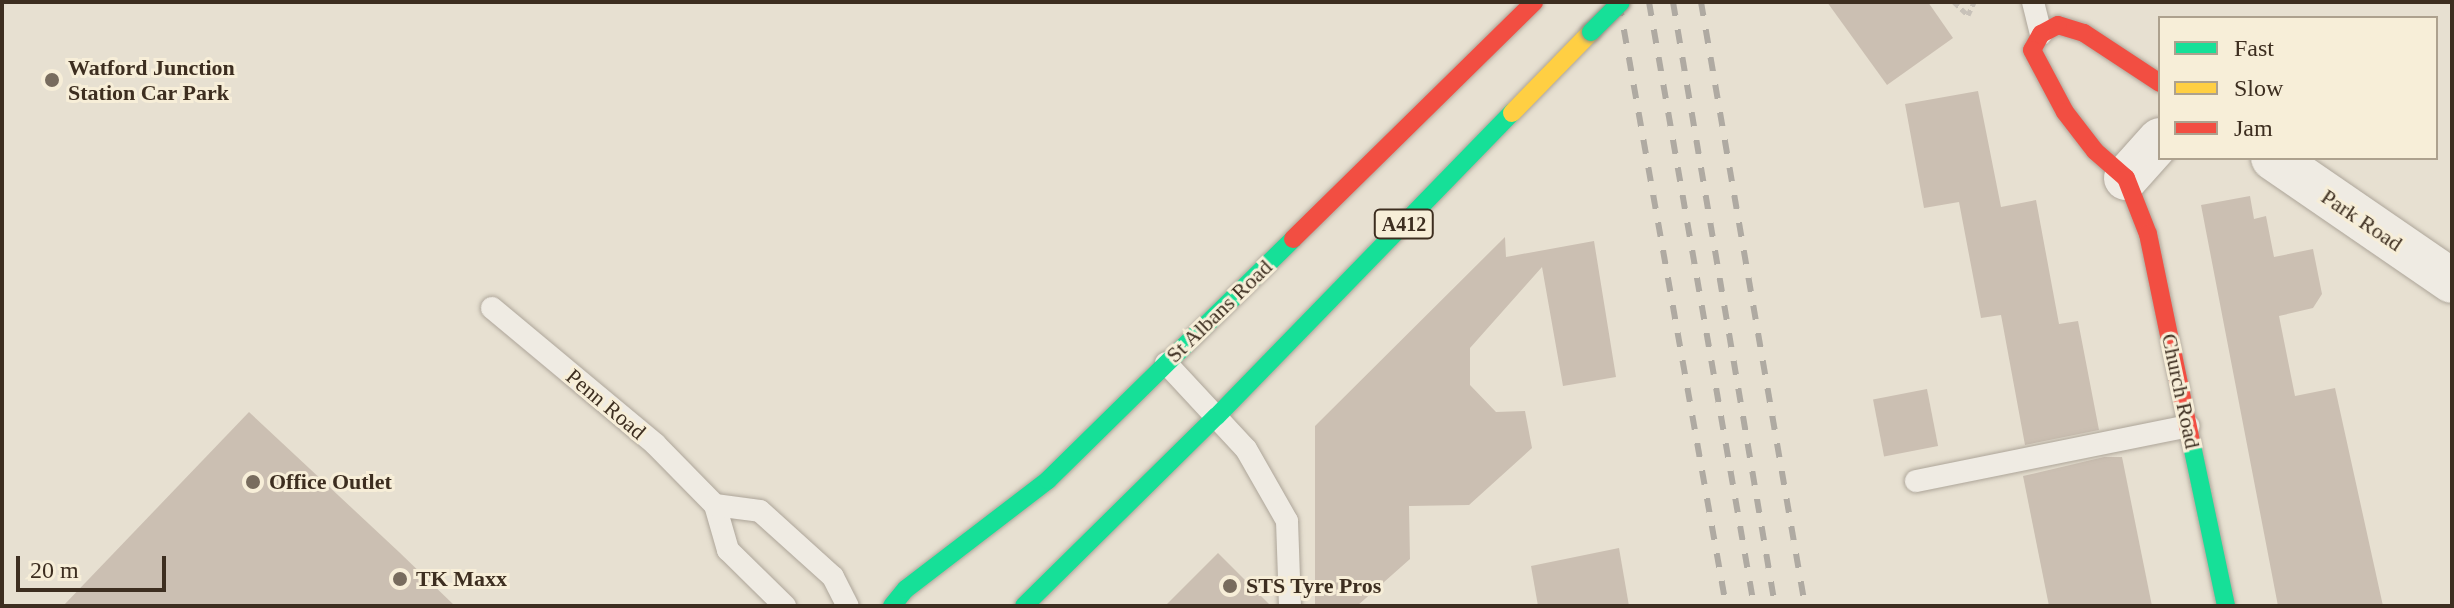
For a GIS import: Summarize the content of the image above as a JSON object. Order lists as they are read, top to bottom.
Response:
{
  "streets": {
    "main road": ["A412", "St Albans Road", "Church Road"],
    "street": ["Park Road"],
    "lane": ["Penn Road"]
  },
  "places": [
    "Watford Junction Station Car Park",
    "Office Outlet",
    "TK Maxx",
    "STS Tyre Pros"
  ],
  "legend": ["Fast", "Slow", "Jam"],
  "scale_bar": "20 m"
}
